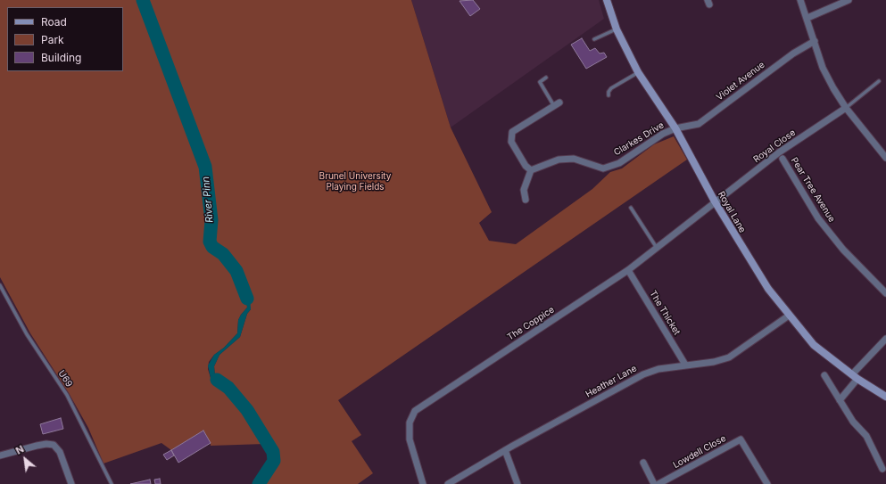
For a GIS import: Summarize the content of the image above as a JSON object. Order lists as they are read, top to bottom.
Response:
{
  "streets": {
    "street": [
      "Violet Avenue",
      "Clarkes Drive",
      "Royal Close",
      "Pear Tree Avenue",
      "Royal Lane",
      "The Thicket",
      "The Coppice",
      "Heather Lane",
      "Lowdell Close"
    ],
    "lane": ["U69"]
  },
  "crossings": [
    ["Violet Avenue", "Clarkes Drive"],
    ["Violet Avenue", "Royal Lane"],
    ["Clarkes Drive", "Royal Lane"],
    ["Royal Close", "Royal Lane"],
    ["Royal Close", "The Coppice"],
    ["Royal Lane", "The Coppice"],
    ["Royal Lane", "Heather Lane"],
    ["The Thicket", "The Coppice"],
    ["The Thicket", "Heather Lane"]
  ],
  "water": ["River Pinn"],
  "parks": ["Brunel University Playing Fields"],
  "legend": ["Road", "Park", "Building"],
  "north": "top left"
}
